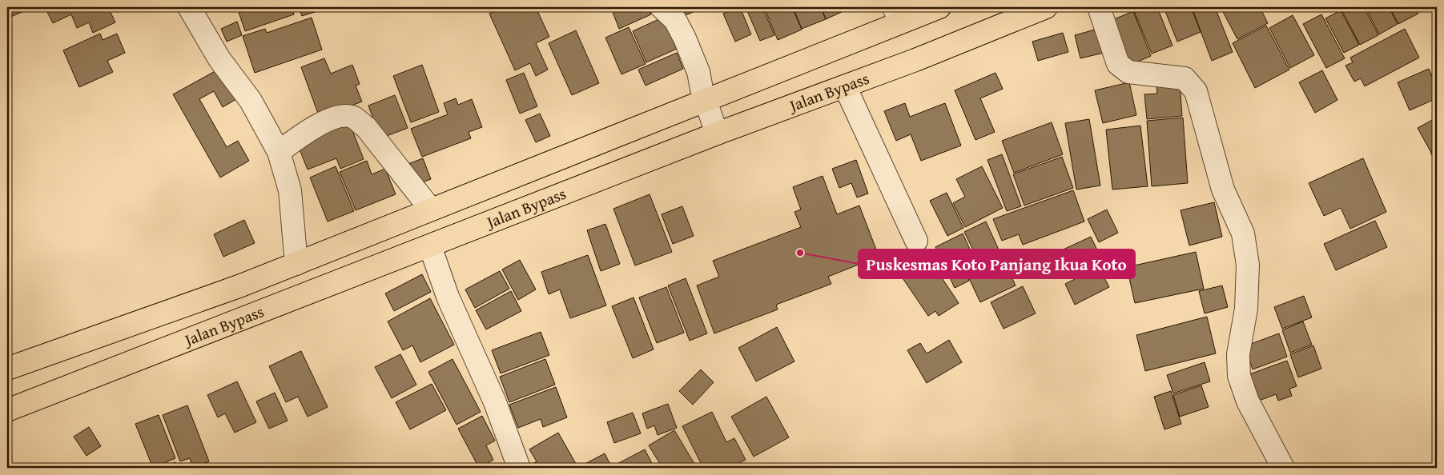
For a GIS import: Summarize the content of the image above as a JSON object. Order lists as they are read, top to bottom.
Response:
{
  "streets": {
    "highway": ["Jalan Bypass"]
  },
  "places": ["Puskesmas Koto Panjang Ikua Koto"]
}
